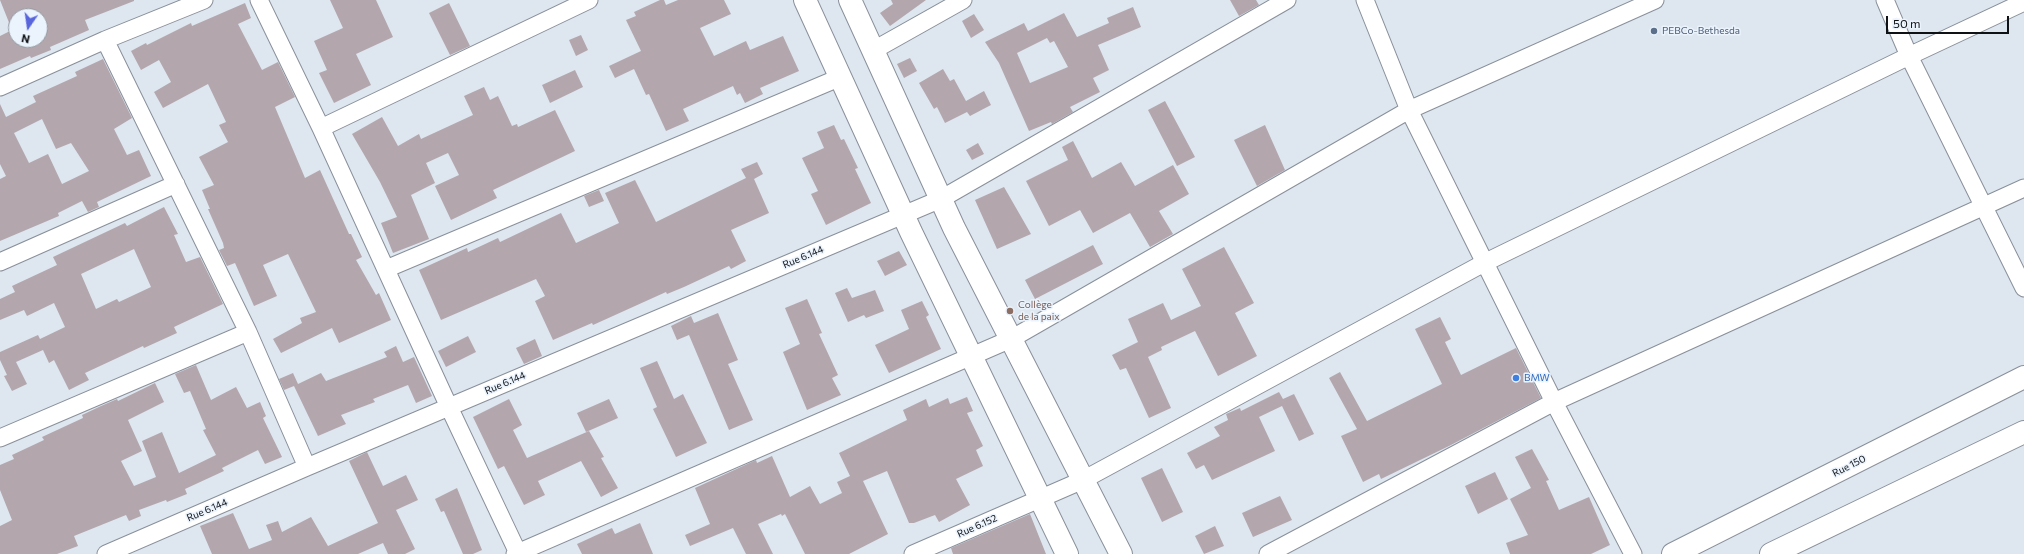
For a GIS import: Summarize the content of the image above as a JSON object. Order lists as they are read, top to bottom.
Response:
{
  "streets": {
    "main road": ["Rue 150"],
    "street": ["Rue 6.144", "Rue 6.152"]
  },
  "places": ["PEBCo-Bethesda", "Collège de la paix", "BMW"],
  "scale_bar": "50 m",
  "north": "bottom"
}
